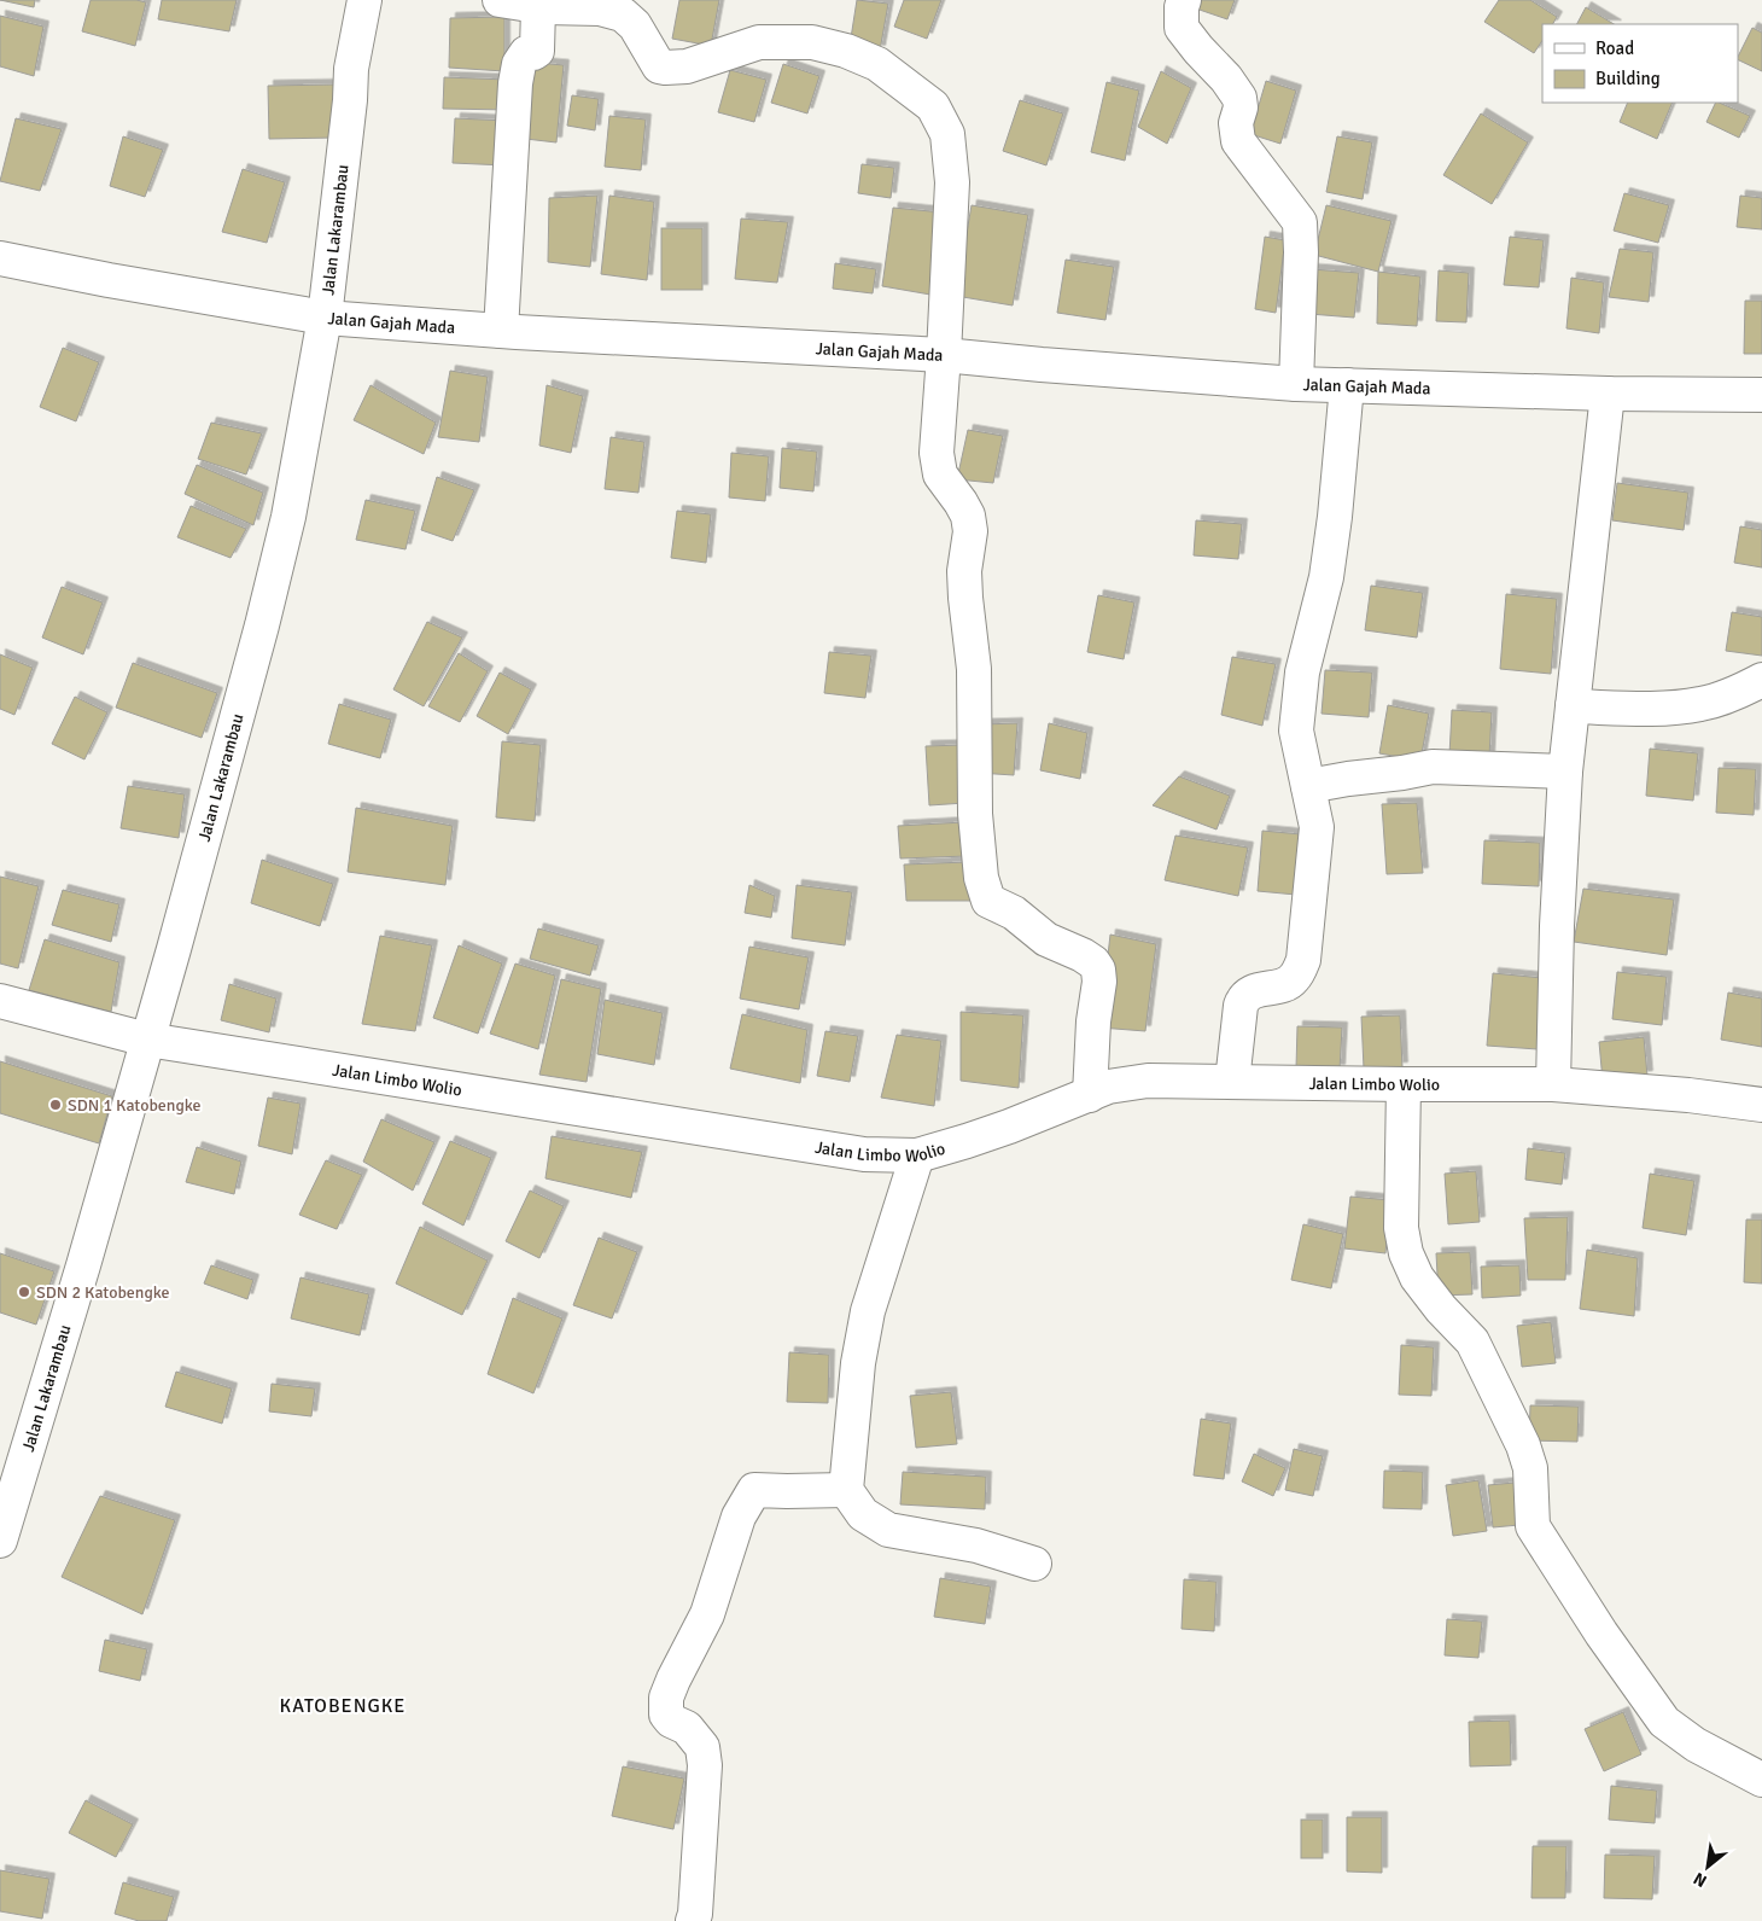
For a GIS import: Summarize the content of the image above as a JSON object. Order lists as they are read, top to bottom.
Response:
{
  "streets": {
    "main road": ["Jalan Lakarambau", "Jalan Gajah Mada", "Jalan Limbo Wolio"]
  },
  "crossings": [
    ["Jalan Lakarambau", "Jalan Gajah Mada"],
    ["Jalan Lakarambau", "Jalan Limbo Wolio"]
  ],
  "districts": ["KATOBENGKE"],
  "places": ["SDN 1 Katobengke", "SDN 2 Katobengke"],
  "legend": ["Road", "Building"],
  "north": "bottom left"
}
